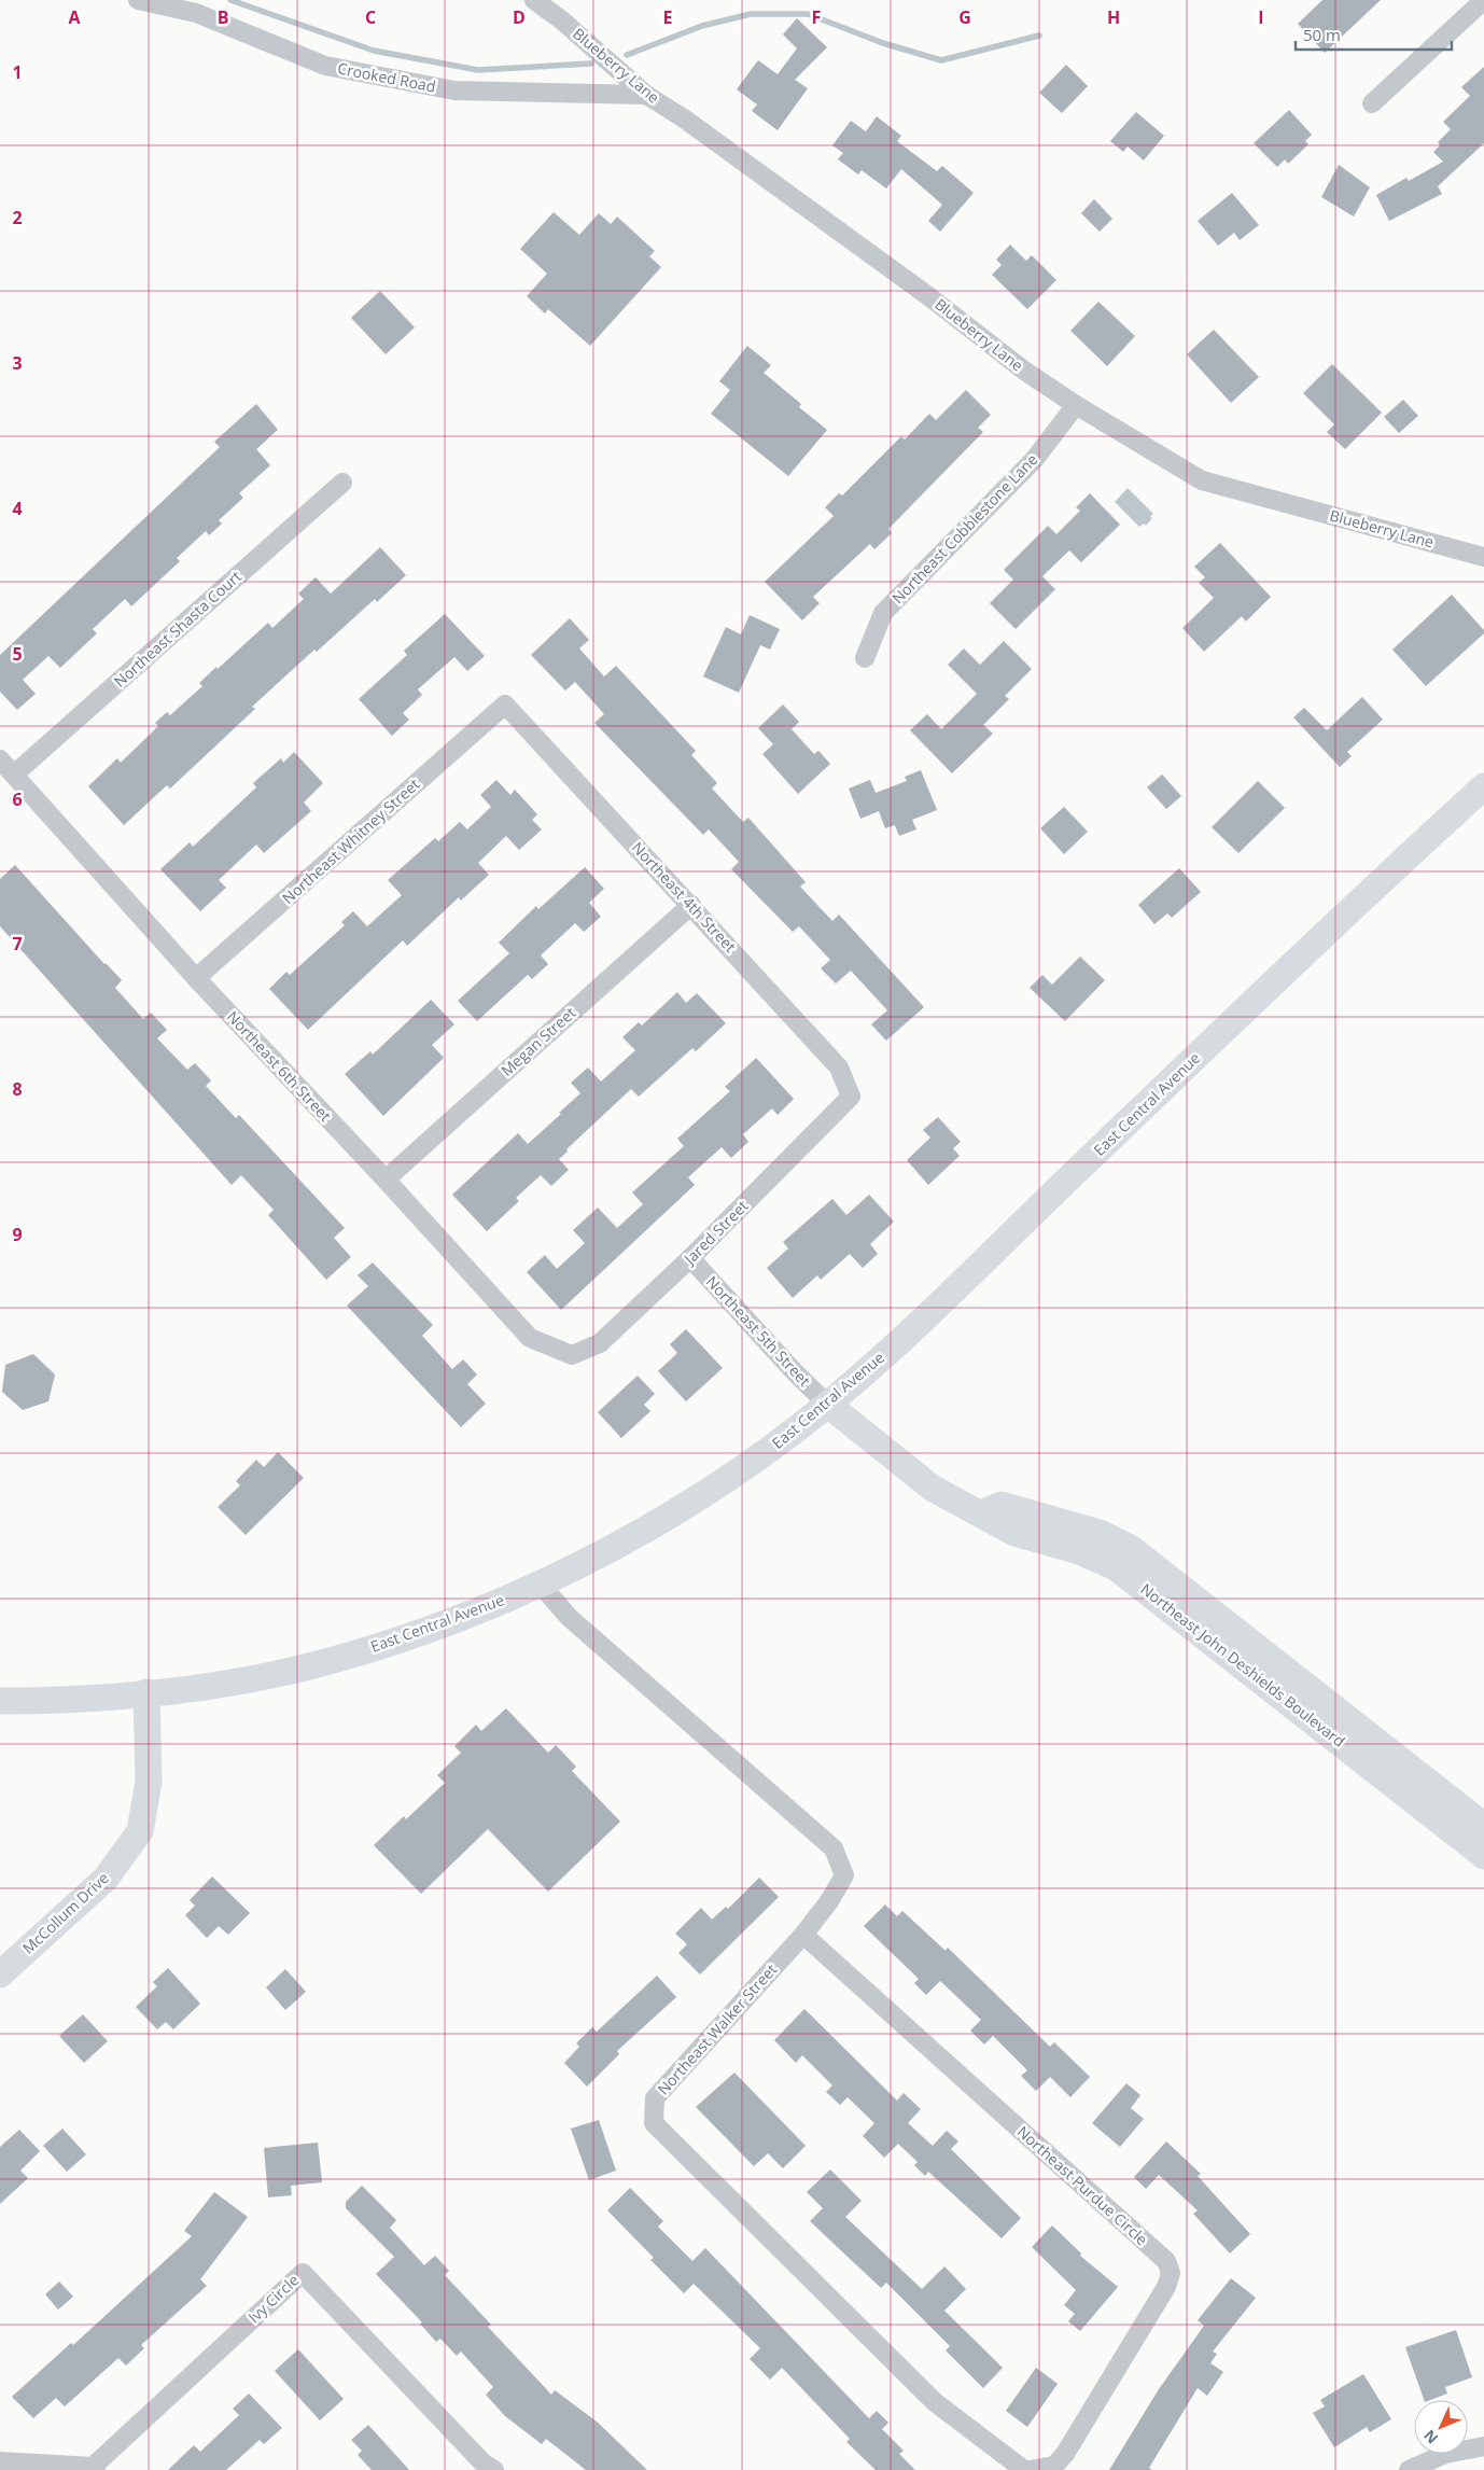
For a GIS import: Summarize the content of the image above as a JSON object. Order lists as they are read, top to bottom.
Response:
{
  "streets": {
    "main road": ["East Central Avenue", "Northeast John Deshields Boulevard", "McCollum Drive"],
    "street": [
      "Blueberry Lane",
      "Crooked Road",
      "Northeast Cobblestone Lane",
      "Northeast Shasta Court",
      "Northeast Whitney Street",
      "Northeast 4th Street",
      "Megan Street",
      "Northeast 6th Street",
      "Jared Street",
      "Northeast 5th Street",
      "Northeast Walker Street",
      "Northeast Purdue Circle",
      "Ivy Circle"
    ]
  },
  "crossings": [
    ["Blueberry Lane", "Crooked Road"],
    ["Blueberry Lane", "Northeast Cobblestone Lane"],
    ["Northeast Shasta Court", "Northeast 6th Street"],
    ["Northeast Whitney Street", "Northeast 4th Street"],
    ["Northeast Whitney Street", "Northeast 6th Street"],
    ["Northeast 4th Street", "Megan Street"],
    ["Northeast 4th Street", "Jared Street"],
    ["Megan Street", "Northeast 6th Street"],
    ["Northeast 6th Street", "Jared Street"],
    ["East Central Avenue", "Northeast 5th Street"],
    ["East Central Avenue", "Northeast John Deshields Boulevard"],
    ["East Central Avenue", "McCollum Drive"],
    ["East Central Avenue", "Northeast Walker Street"],
    ["Jared Street", "Northeast 5th Street"],
    ["Northeast 5th Street", "Northeast John Deshields Boulevard"],
    ["Northeast Walker Street", "Northeast Purdue Circle"]
  ],
  "scale_bar": "50 m",
  "north": "bottom left",
  "grid": {
    "columns": [
      "A",
      "B",
      "C",
      "D",
      "E",
      "F",
      "G",
      "H",
      "I"
    ],
    "rows": [
      "1",
      "2",
      "3",
      "4",
      "5",
      "6",
      "7",
      "8",
      "9"
    ]
  }
}
